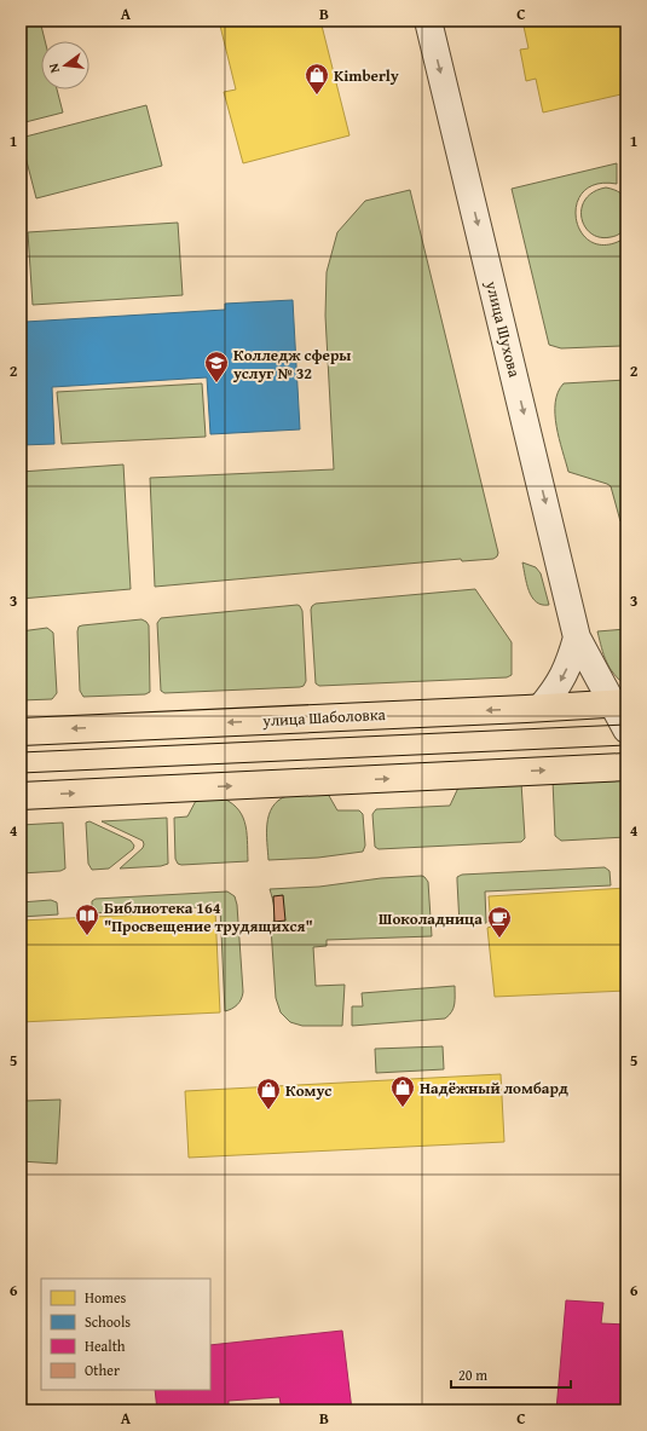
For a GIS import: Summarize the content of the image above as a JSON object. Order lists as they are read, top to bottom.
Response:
{
  "streets": {
    "main road": ["улица Шаболовка"],
    "street": ["улица Шухова"]
  },
  "crossings": [
    ["улица Шухова", "улица Шаболовка"]
  ],
  "one_way": ["улица Шухова"],
  "places": {
    "shop": ["Kimberly", "Надёжный ломбард", "Комус"],
    "school or university": ["Колледж сферы услуг № 32"],
    "library": ["Библиотека 164 \"Просвещение трудящихся\""],
    "cafe": ["Шоколадница"]
  },
  "legend": [
    "Homes",
    "Schools",
    "Health",
    "Other"
  ],
  "scale_bar": "20 m",
  "north": "left",
  "grid": {
    "columns": ["A", "B", "C"],
    "rows": [
      "1",
      "2",
      "3",
      "4",
      "5",
      "6"
    ]
  }
}
